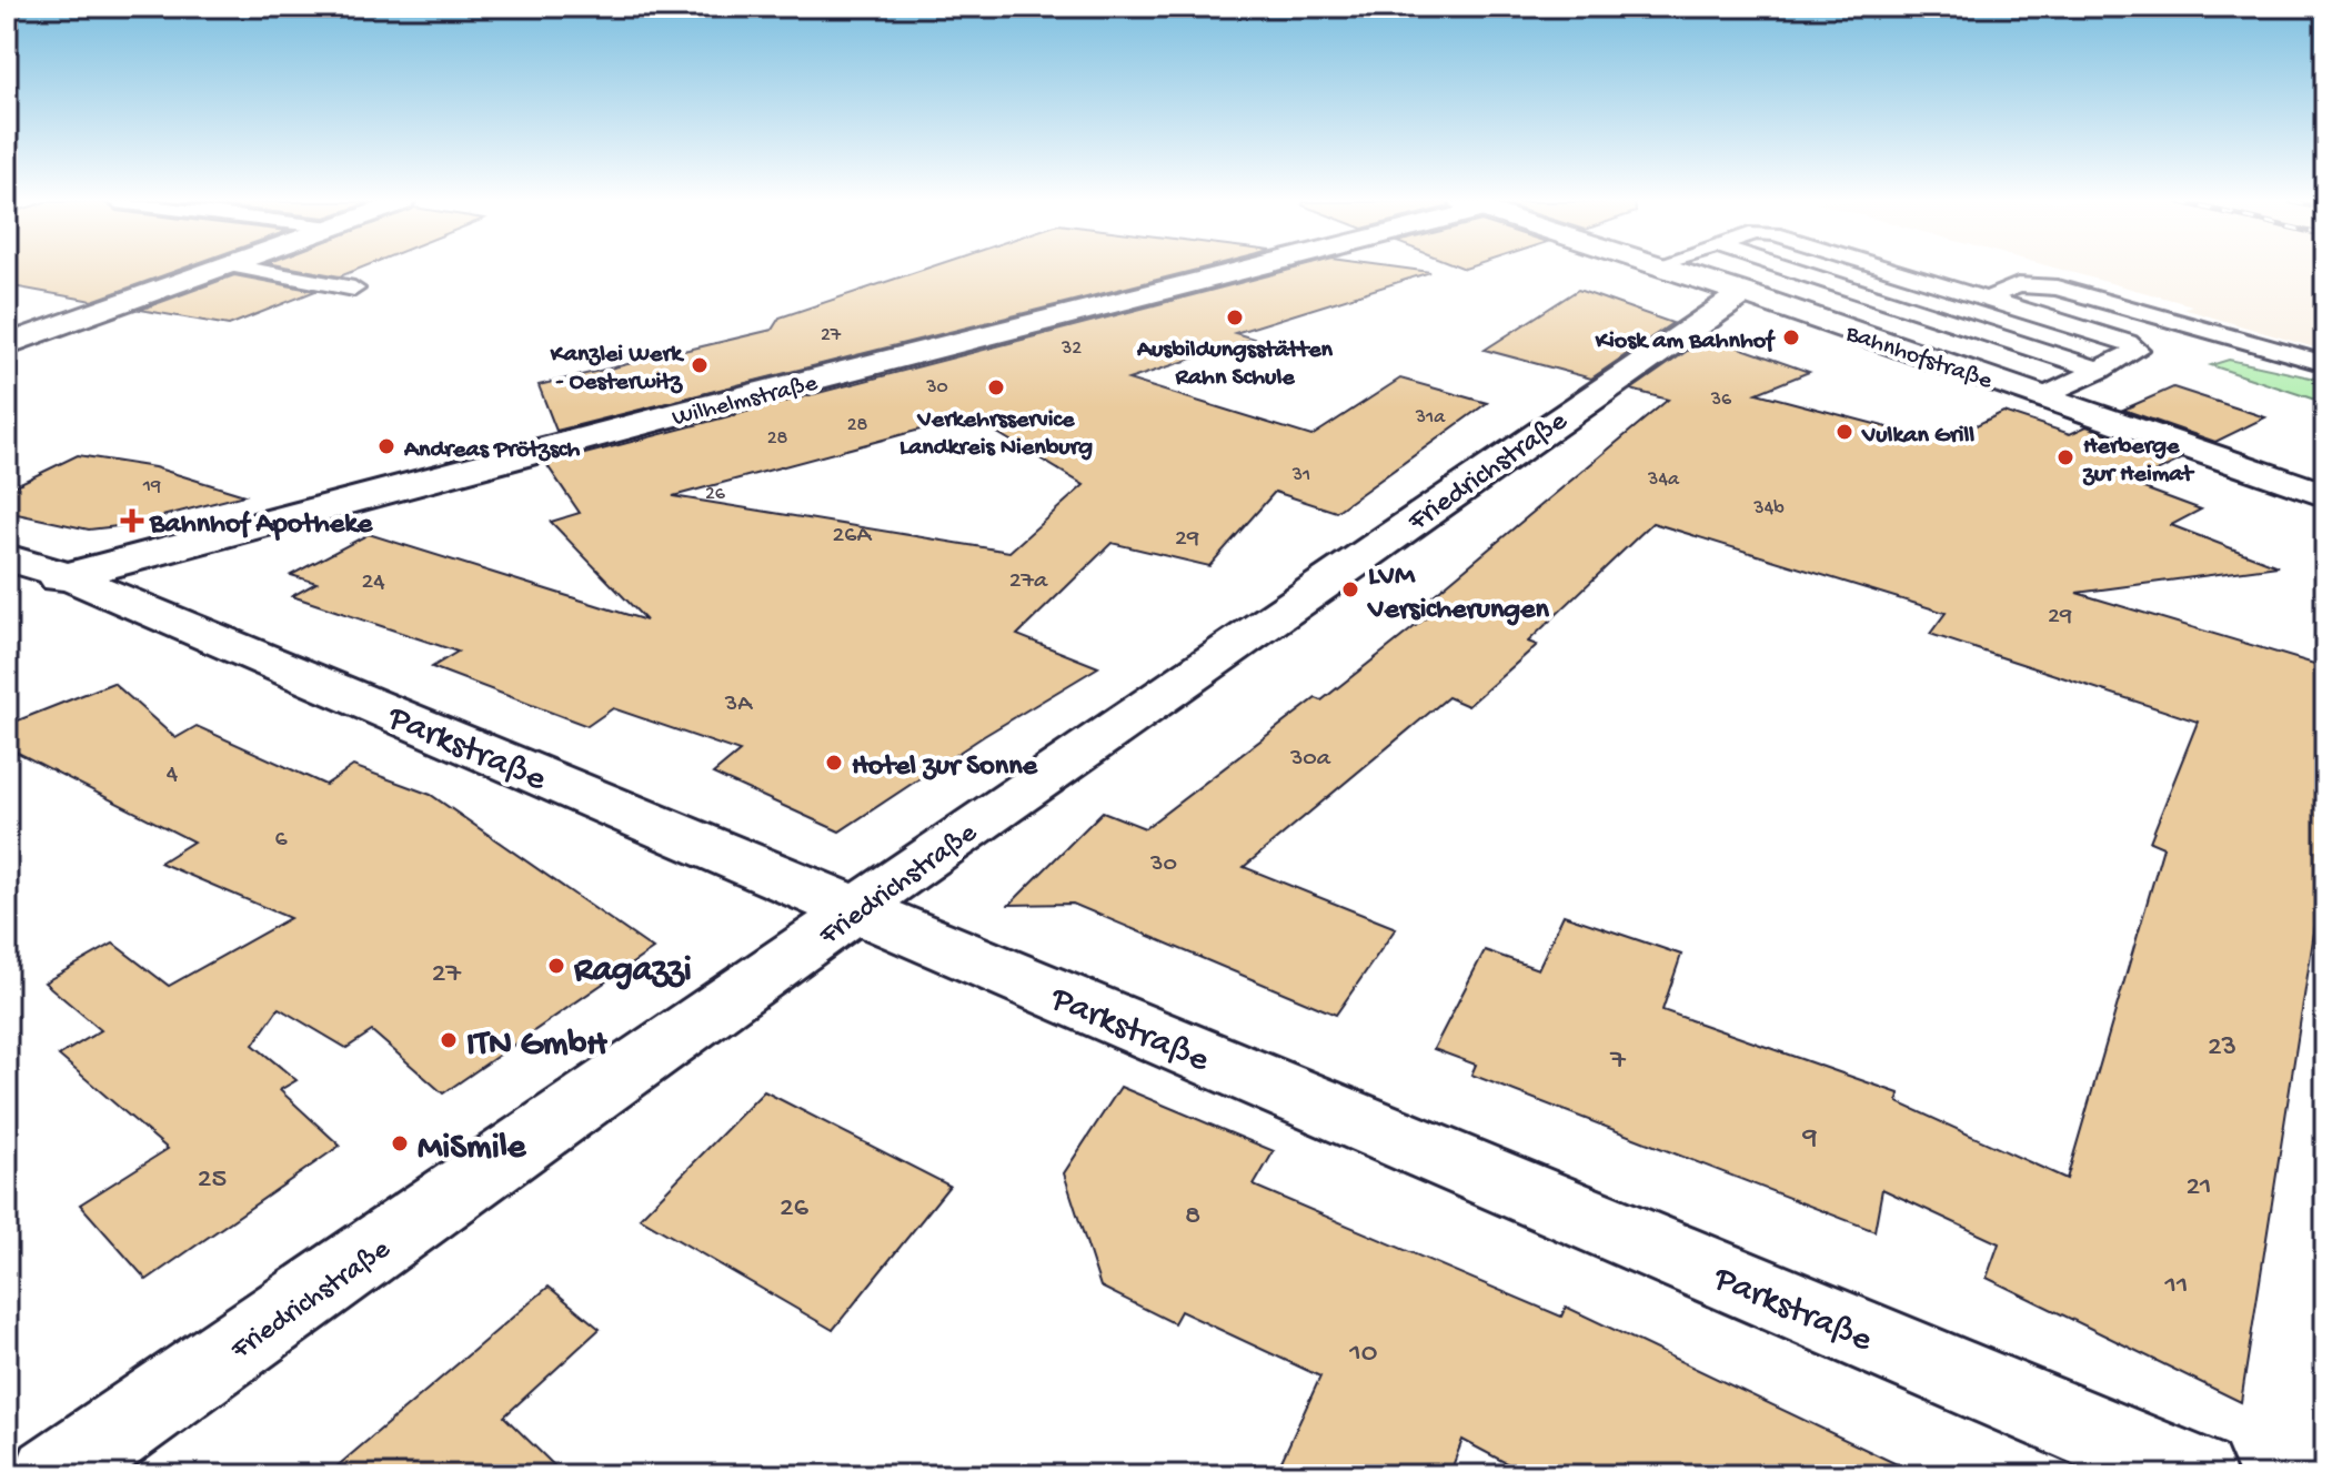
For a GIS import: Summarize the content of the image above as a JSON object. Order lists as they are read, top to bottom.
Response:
{
  "streets": {
    "street": [
      "Bahnhofstraße",
      "Wilhelmstraße",
      "Friedrichstraße",
      "Parkstraße"
    ]
  },
  "crossings": [
    ["Bahnhofstraße", "Friedrichstraße"],
    ["Wilhelmstraße", "Parkstraße"],
    ["Friedrichstraße", "Parkstraße"]
  ],
  "places": {
    "other": [
      "Ausbildungsstätten Rahn Schule",
      "Kiosk am Bahnhof",
      "Kanzlei Werk - Oesterwitz",
      "Verkehrsservice Landkreis Nienburg",
      "Vulkan Grill",
      "Andreas Prötzsch",
      "Herberge zur Heimat",
      "LVM Versicherungen",
      "Hotel zur Sonne",
      "Ragazzi",
      "ITN GmbH",
      "MiSmile"
    ],
    "health": ["Bahnhof Apotheke"]
  },
  "house_numbers": [
    "27",
    "32",
    "30",
    "36",
    "31a",
    "28",
    "28",
    "31",
    "34a",
    "19",
    "26",
    "34b",
    "26A",
    "29",
    "27a",
    "24",
    "29",
    "3A",
    "30a",
    "4",
    "6",
    "30",
    "27",
    "23",
    "7",
    "9",
    "25",
    "21",
    "26",
    "8",
    "11",
    "10"
  ]
}
